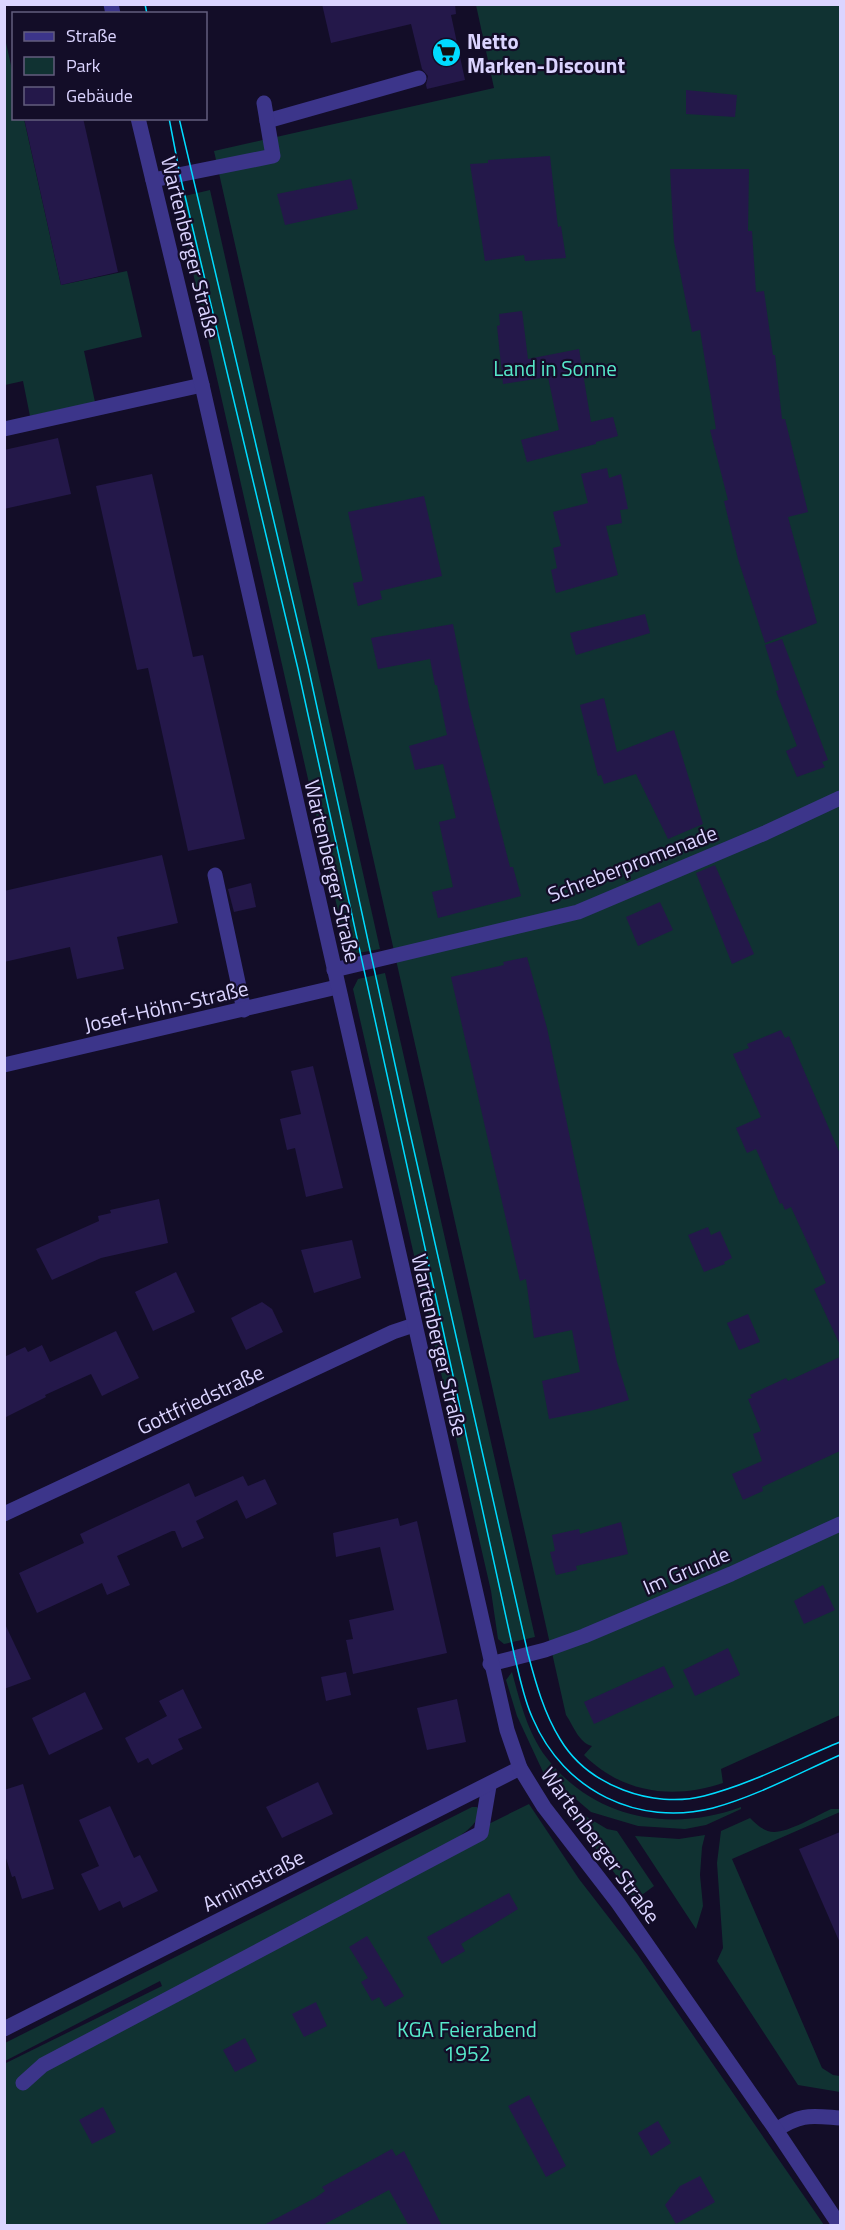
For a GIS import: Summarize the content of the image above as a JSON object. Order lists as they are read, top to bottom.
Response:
{
  "streets": {
    "street": [
      "Wartenberger Straße",
      "Schreberpromenade",
      "Josef-Höhn-Straße",
      "Gottfriedstraße",
      "Im Grunde",
      "Arnimstraße"
    ]
  },
  "crossings": [
    ["Wartenberger Straße", "Schreberpromenade"],
    ["Wartenberger Straße", "Josef-Höhn-Straße"],
    ["Wartenberger Straße", "Gottfriedstraße"],
    ["Wartenberger Straße", "Im Grunde"],
    ["Wartenberger Straße", "Arnimstraße"]
  ],
  "parks": ["Land in Sonne", "KGA Feierabend 1952"],
  "places": {
    "supermarket": ["Netto Marken-Discount"]
  },
  "legend": ["Straße", "Park", "Gebäude"]
}
